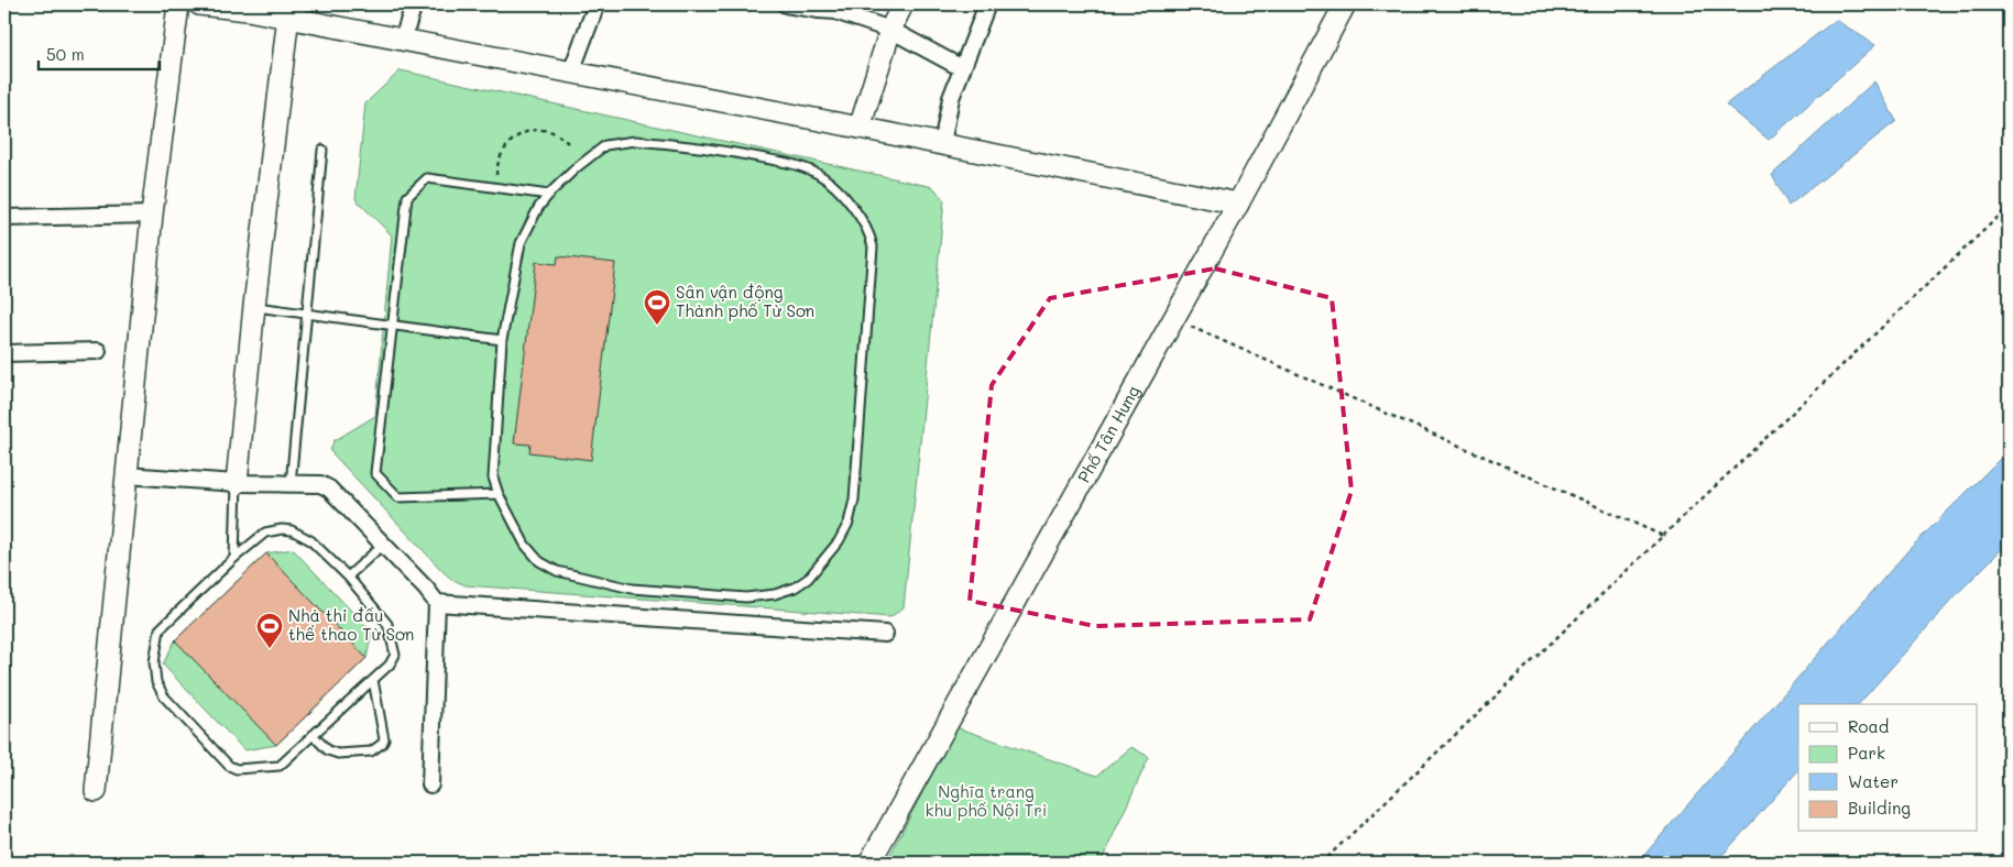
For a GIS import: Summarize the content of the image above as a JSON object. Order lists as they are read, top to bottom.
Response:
{
  "streets": {
    "street": ["Phố Tân Hưng"]
  },
  "parks": ["Nghĩa trang khu phố Nội Trì"],
  "places": {
    "sports": ["Sân vận động Thành phố Từ Sơn", "Nhà thi đấu thể thao Từ Sơn"]
  },
  "legend": [
    "Road",
    "Park",
    "Water",
    "Building"
  ],
  "scale_bar": "50 m"
}
